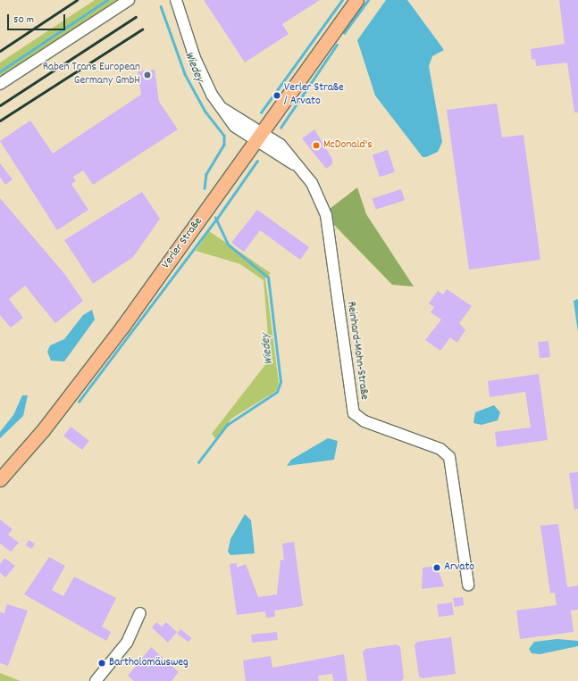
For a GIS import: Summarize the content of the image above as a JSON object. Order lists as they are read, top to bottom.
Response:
{
  "streets": {
    "main road": ["Verler Straße"],
    "street": ["Reinhard-Mohn-Straße"]
  },
  "crossings": [
    ["Verler Straße", "Reinhard-Mohn-Straße"]
  ],
  "water": ["Wiedey"],
  "places": [
    "Raben Trans European Germany GmbH",
    "Verler Straße / Arvato",
    "McDonald's",
    "Arvato",
    "Bartholomäusweg"
  ],
  "scale_bar": "50 m"
}
